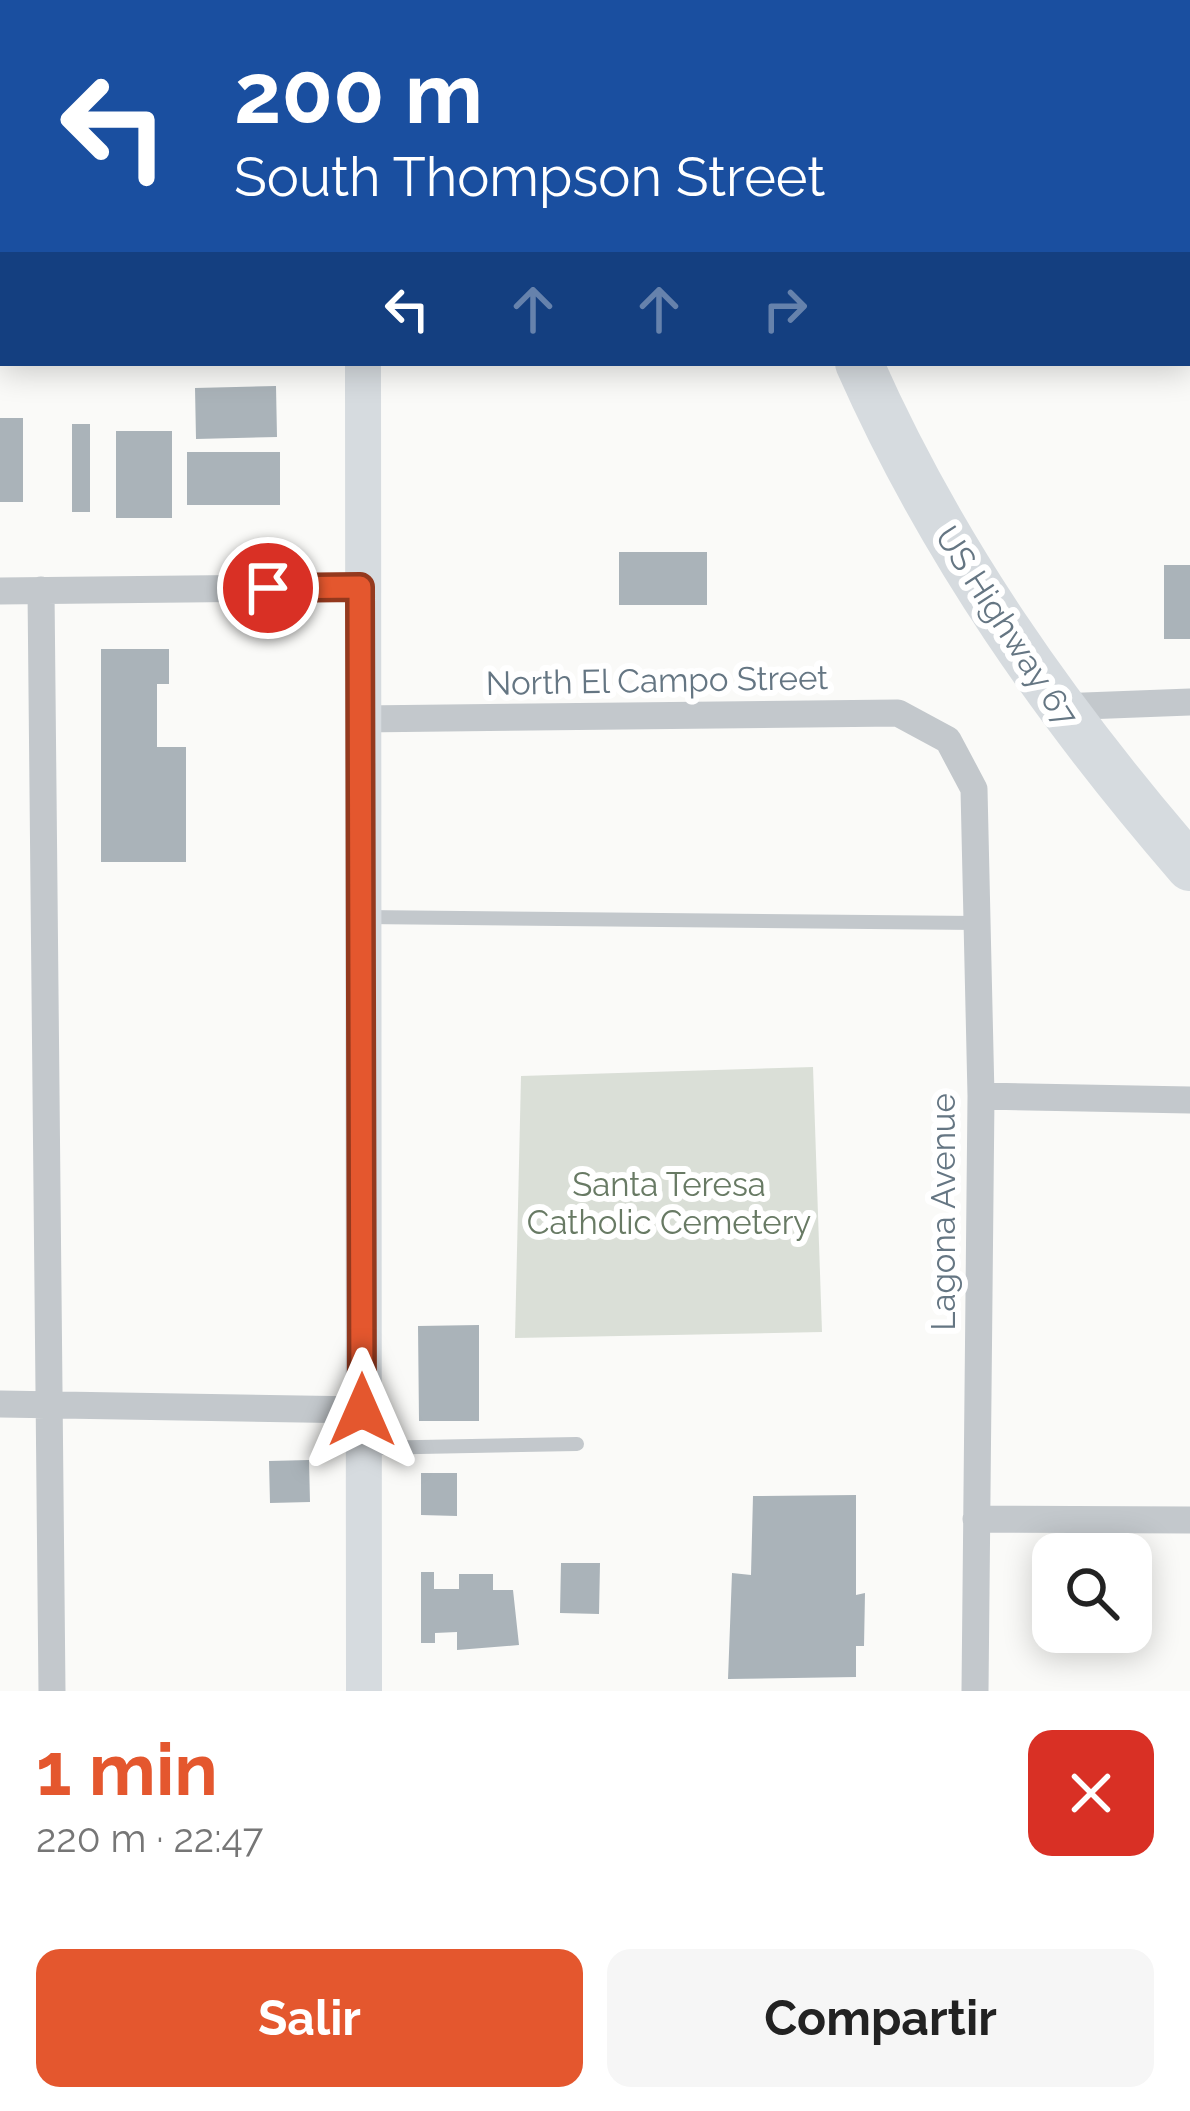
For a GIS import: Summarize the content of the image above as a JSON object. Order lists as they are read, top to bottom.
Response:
{
  "streets": {
    "highway": ["US Highway 67"],
    "street": ["North El Campo Street", "Lagona Avenue"]
  },
  "crossings": [
    ["North El Campo Street", "Lagona Avenue"]
  ],
  "parks": ["Santa Teresa Catholic Cemetery"],
  "page": {
    "turn": ["200 m", "South Thompson Street"],
    "heading": ["1 min", "220 m · 22:47"],
    "buttons": ["Salir", "Compartir"]
  }
}
